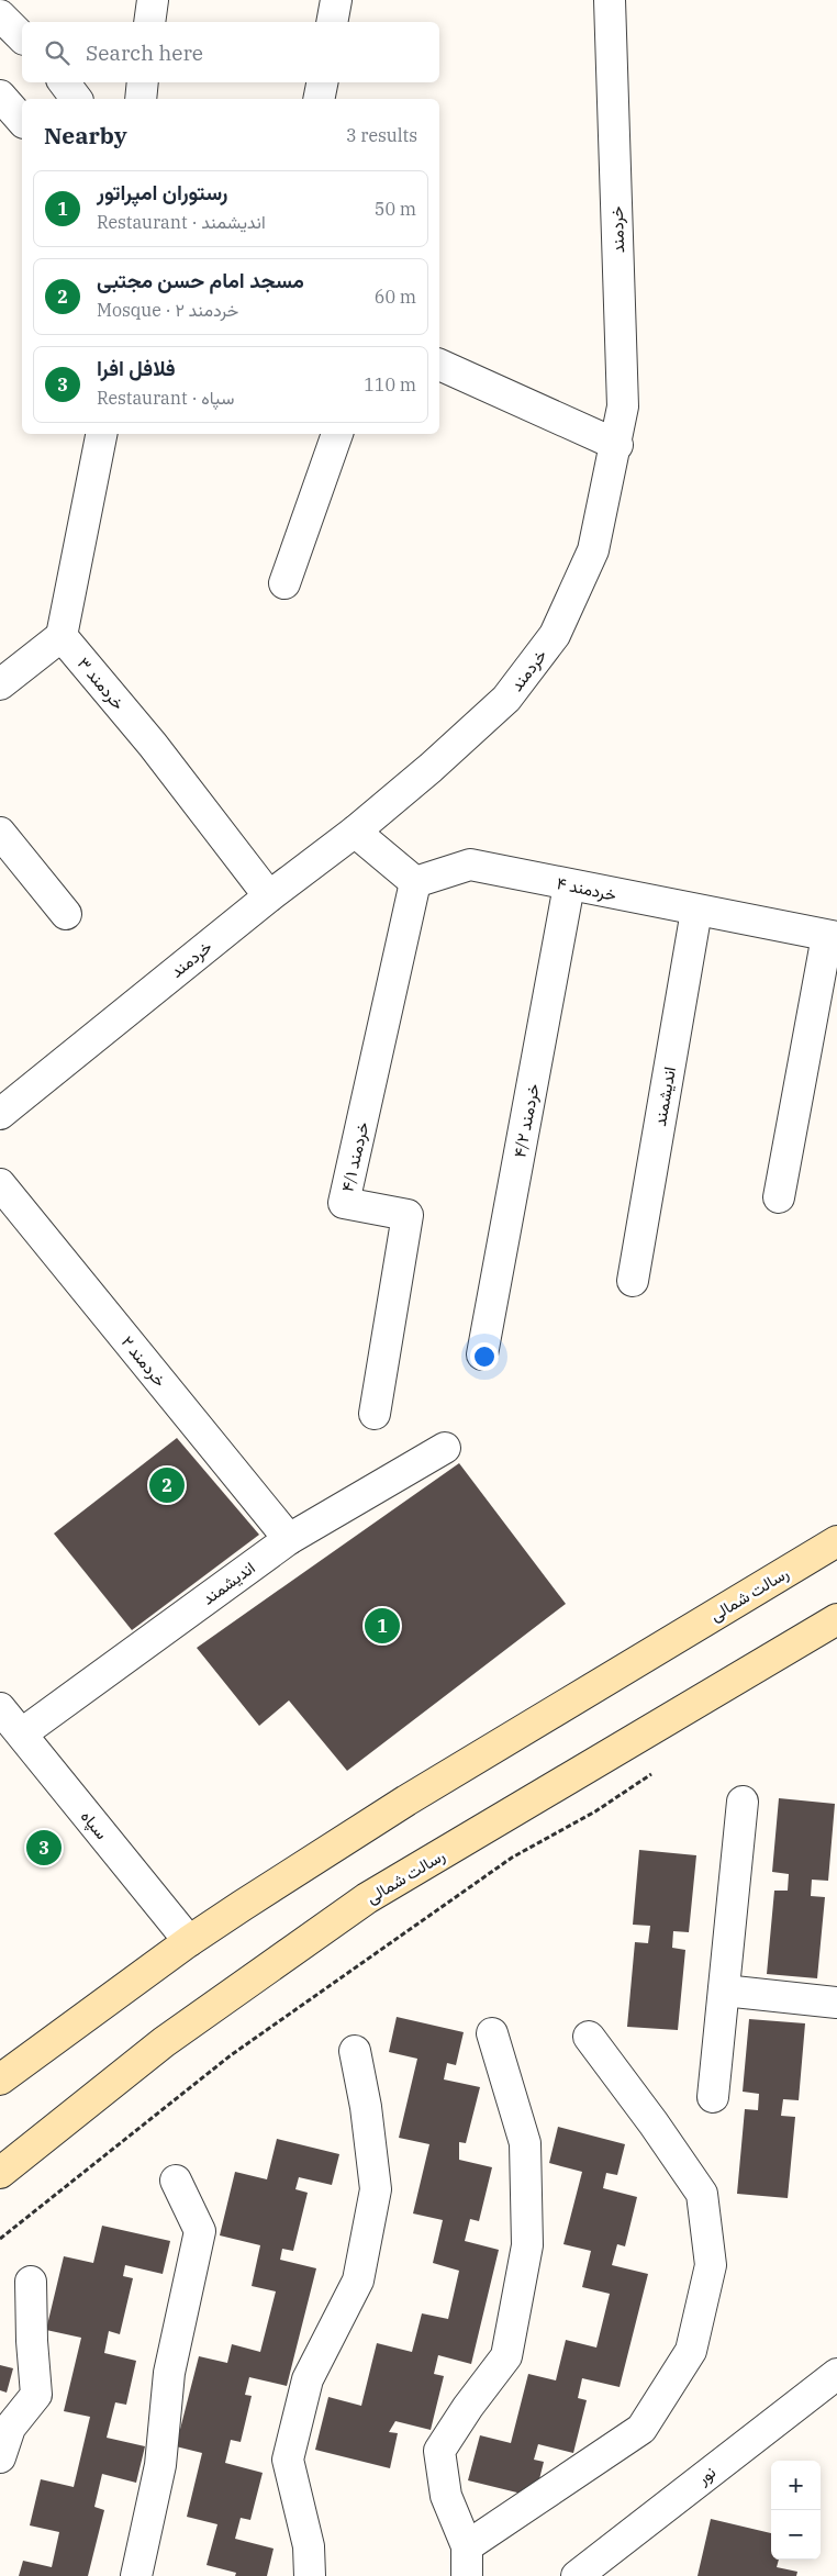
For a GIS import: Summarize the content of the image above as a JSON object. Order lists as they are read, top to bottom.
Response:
{
  "streets": {
    "main road": ["رسالت شمالی"],
    "street": [
      "خردمند",
      "خردمند ۳",
      "خردمند ۴",
      "اندیشمند",
      "خردمند ۴/۲",
      "خردمند ۴/۱",
      "خردمند ۲",
      "سپاه",
      "نور"
    ]
  },
  "crossings": [
    ["خردمند", "خردمند ۳"],
    ["خردمند ۴", "اندیشمند"],
    ["خردمند ۴", "خردمند ۴/۲"],
    ["خردمند ۴", "خردمند ۴/۱"],
    ["اندیشمند", "خردمند ۲"],
    ["اندیشمند", "سپاه"],
    ["رسالت شمالی", "سپاه"]
  ],
  "page": {
    "search": "Search here",
    "heading": ["Nearby", "3 results"],
    "list": [
      {
        "mark": "1",
        "name": "رستوران امپراتور",
        "note": "Restaurant · اندیشمند",
        "value": "50 m"
      },
      {
        "mark": "2",
        "name": "مسجد امام حسن مجتبی",
        "note": "Mosque · خردمند ۲",
        "value": "60 m"
      },
      {
        "mark": "3",
        "name": "فلافل افرا",
        "note": "Restaurant · سپاه",
        "value": "110 m"
      }
    ],
    "pins": ["2", "1", "3"],
    "map_buttons": ["+", "−"]
  }
}
